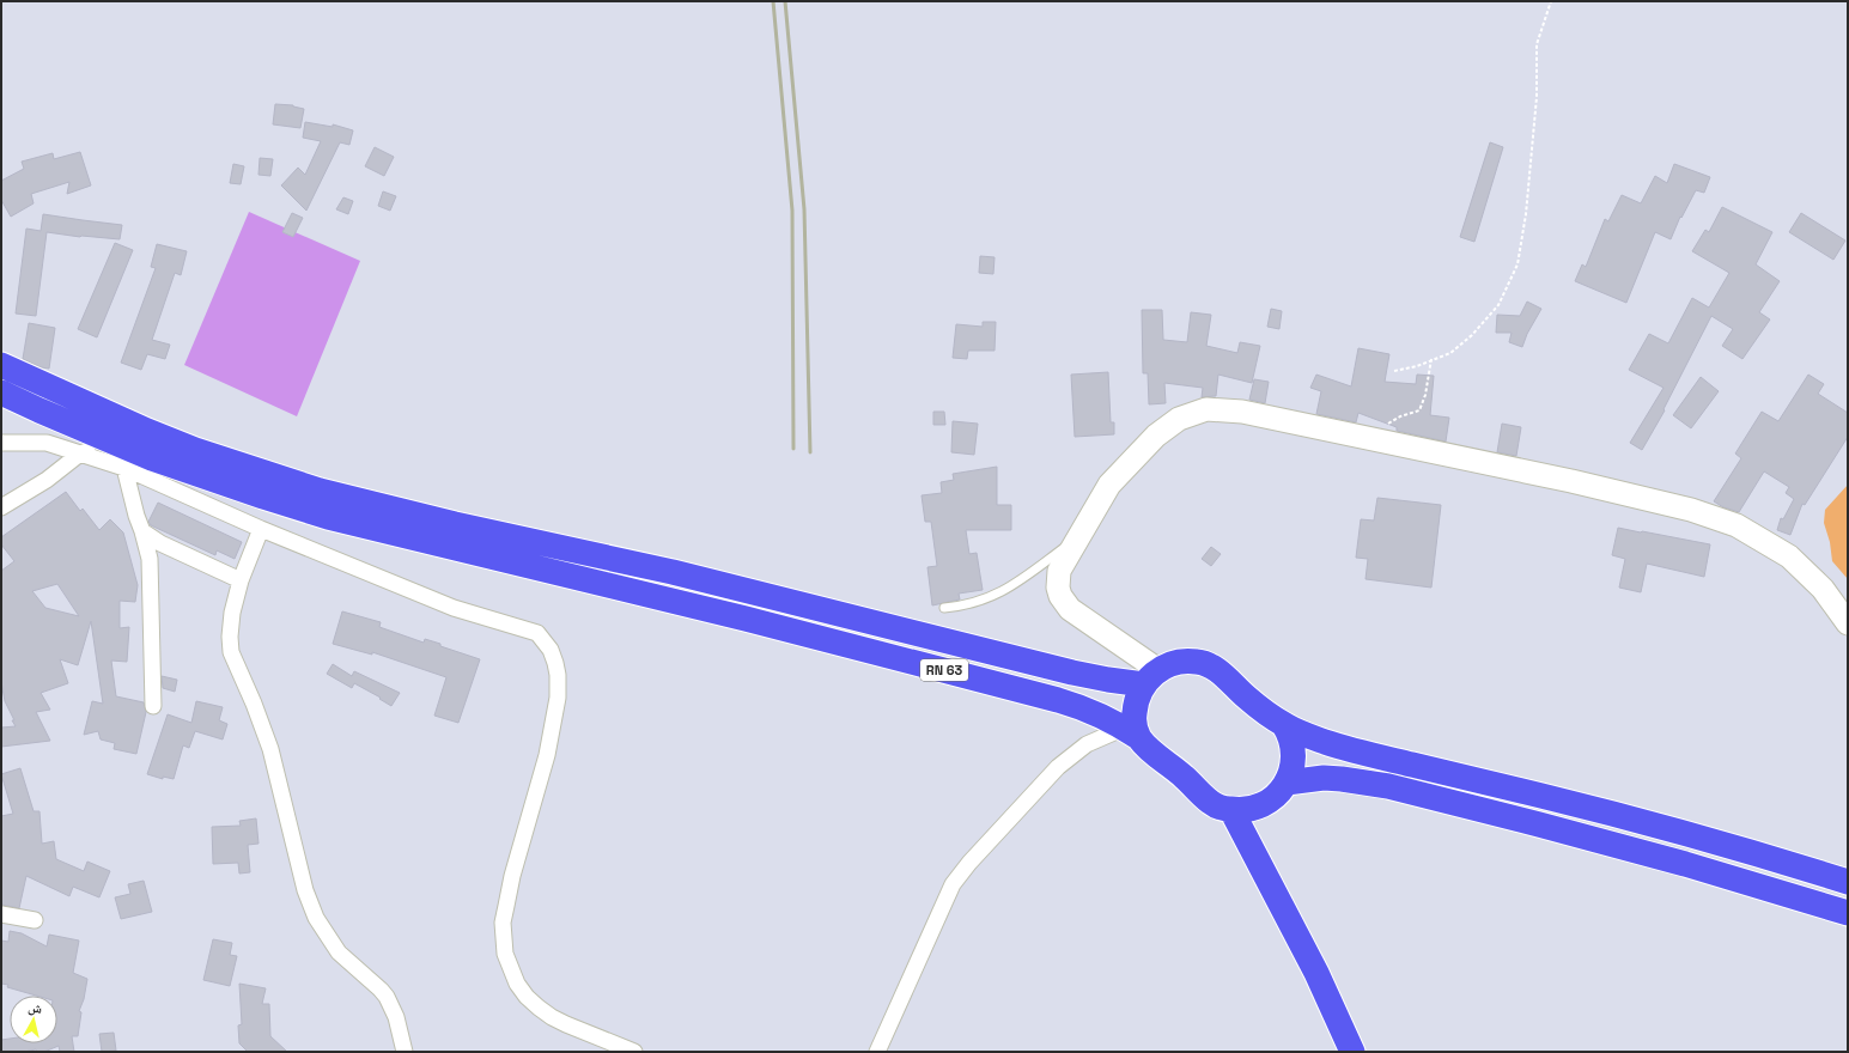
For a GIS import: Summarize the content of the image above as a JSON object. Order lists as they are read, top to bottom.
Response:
{
  "streets": {
    "main road": ["RN 63"]
  },
  "north": "top"
}
